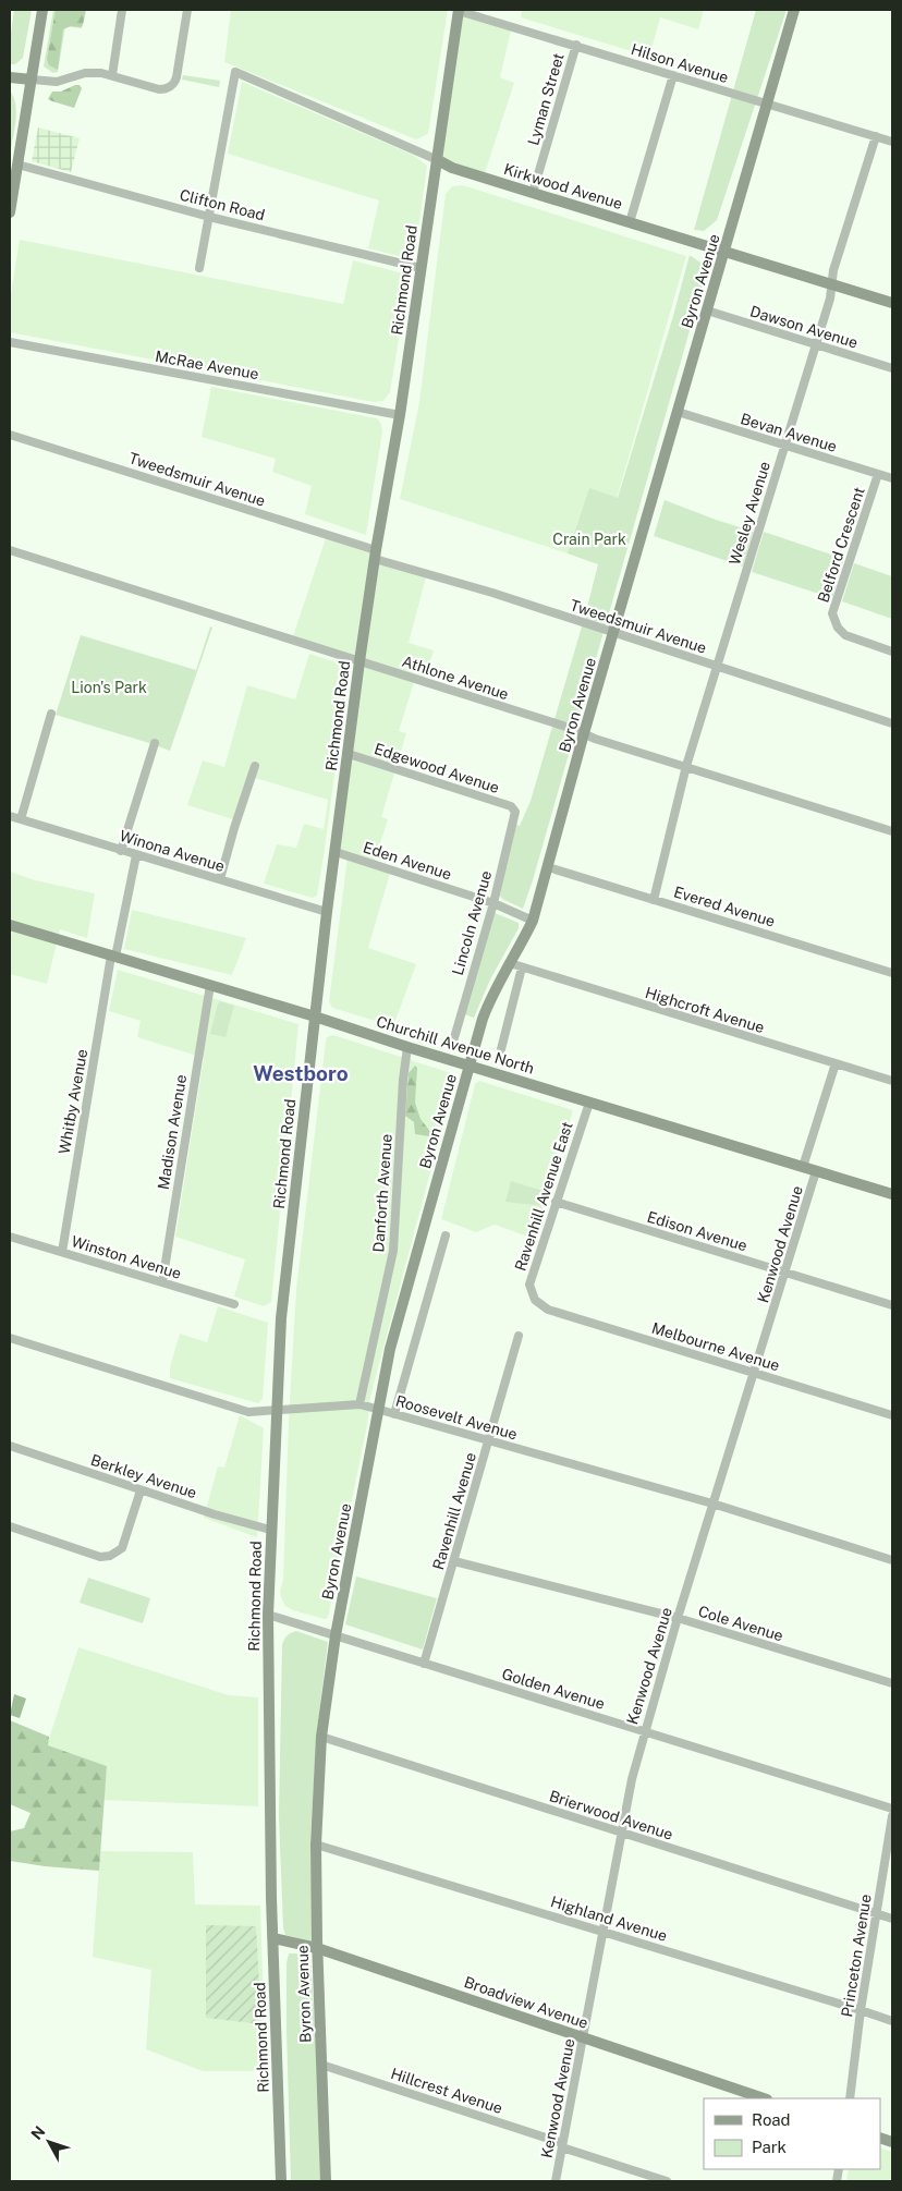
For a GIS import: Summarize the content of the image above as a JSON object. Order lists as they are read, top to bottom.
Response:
{
  "streets": {
    "main road": [
      "Kirkwood Avenue",
      "Richmond Road",
      "Byron Avenue",
      "Churchill Avenue North",
      "Broadview Avenue"
    ],
    "street": [
      "Hilson Avenue",
      "Lyman Street",
      "Clifton Road",
      "Dawson Avenue",
      "McRae Avenue",
      "Bevan Avenue",
      "Tweedsmuir Avenue",
      "Wesley Avenue",
      "Belford Crescent",
      "Athlone Avenue",
      "Edgewood Avenue",
      "Winona Avenue",
      "Eden Avenue",
      "Evered Avenue",
      "Lincoln Avenue",
      "Highcroft Avenue",
      "Whitby Avenue",
      "Madison Avenue",
      "Danforth Avenue",
      "Ravenhill Avenue East",
      "Edison Avenue",
      "Kenwood Avenue",
      "Winston Avenue",
      "Melbourne Avenue",
      "Roosevelt Avenue",
      "Berkley Avenue",
      "Ravenhill Avenue",
      "Cole Avenue",
      "Golden Avenue",
      "Brierwood Avenue",
      "Highland Avenue",
      "Princeton Avenue",
      "Hillcrest Avenue"
    ]
  },
  "crossings": [
    ["Hilson Avenue", "Lyman Street"],
    ["Hilson Avenue", "Richmond Road"],
    ["Hilson Avenue", "Byron Avenue"],
    ["Hilson Avenue", "Wesley Avenue"],
    ["Lyman Street", "Kirkwood Avenue"],
    ["Kirkwood Avenue", "Clifton Road"],
    ["Kirkwood Avenue", "Richmond Road"],
    ["Kirkwood Avenue", "Byron Avenue"],
    ["Kirkwood Avenue", "Wesley Avenue"],
    ["Clifton Road", "Richmond Road"],
    ["Richmond Road", "McRae Avenue"],
    ["Richmond Road", "Tweedsmuir Avenue"],
    ["Richmond Road", "Athlone Avenue"],
    ["Richmond Road", "Edgewood Avenue"],
    ["Richmond Road", "Winona Avenue"],
    ["Richmond Road", "Eden Avenue"],
    ["Richmond Road", "Churchill Avenue North"],
    ["Richmond Road", "Roosevelt Avenue"],
    ["Richmond Road", "Berkley Avenue"],
    ["Richmond Road", "Golden Avenue"],
    ["Richmond Road", "Broadview Avenue"],
    ["Byron Avenue", "Dawson Avenue"],
    ["Byron Avenue", "Bevan Avenue"],
    ["Byron Avenue", "Tweedsmuir Avenue"],
    ["Byron Avenue", "Athlone Avenue"],
    ["Byron Avenue", "Eden Avenue"],
    ["Byron Avenue", "Evered Avenue"],
    ["Byron Avenue", "Highcroft Avenue"],
    ["Byron Avenue", "Churchill Avenue North"],
    ["Byron Avenue", "Roosevelt Avenue"],
    ["Byron Avenue", "Golden Avenue"],
    ["Byron Avenue", "Brierwood Avenue"],
    ["Byron Avenue", "Highland Avenue"],
    ["Byron Avenue", "Broadview Avenue"],
    ["Byron Avenue", "Hillcrest Avenue"],
    ["Dawson Avenue", "Wesley Avenue"],
    ["Bevan Avenue", "Wesley Avenue"],
    ["Bevan Avenue", "Belford Crescent"],
    ["Tweedsmuir Avenue", "Wesley Avenue"],
    ["Wesley Avenue", "Athlone Avenue"],
    ["Wesley Avenue", "Evered Avenue"],
    ["Edgewood Avenue", "Lincoln Avenue"],
    ["Winona Avenue", "Whitby Avenue"],
    ["Eden Avenue", "Lincoln Avenue"],
    ["Highcroft Avenue", "Kenwood Avenue"],
    ["Churchill Avenue North", "Whitby Avenue"],
    ["Churchill Avenue North", "Madison Avenue"],
    ["Churchill Avenue North", "Danforth Avenue"],
    ["Churchill Avenue North", "Ravenhill Avenue East"],
    ["Churchill Avenue North", "Kenwood Avenue"],
    ["Whitby Avenue", "Winston Avenue"],
    ["Madison Avenue", "Winston Avenue"],
    ["Danforth Avenue", "Roosevelt Avenue"],
    ["Ravenhill Avenue East", "Edison Avenue"],
    ["Ravenhill Avenue East", "Melbourne Avenue"],
    ["Edison Avenue", "Kenwood Avenue"],
    ["Kenwood Avenue", "Melbourne Avenue"],
    ["Kenwood Avenue", "Roosevelt Avenue"],
    ["Kenwood Avenue", "Cole Avenue"],
    ["Kenwood Avenue", "Golden Avenue"],
    ["Kenwood Avenue", "Brierwood Avenue"],
    ["Kenwood Avenue", "Highland Avenue"],
    ["Kenwood Avenue", "Broadview Avenue"],
    ["Kenwood Avenue", "Hillcrest Avenue"],
    ["Roosevelt Avenue", "Ravenhill Avenue"],
    ["Ravenhill Avenue", "Cole Avenue"],
    ["Ravenhill Avenue", "Golden Avenue"],
    ["Brierwood Avenue", "Princeton Avenue"],
    ["Highland Avenue", "Princeton Avenue"]
  ],
  "districts": ["Westboro"],
  "parks": ["Crain Park", "Lion's Park"],
  "legend": ["Road", "Park"],
  "north": "top left"
}
